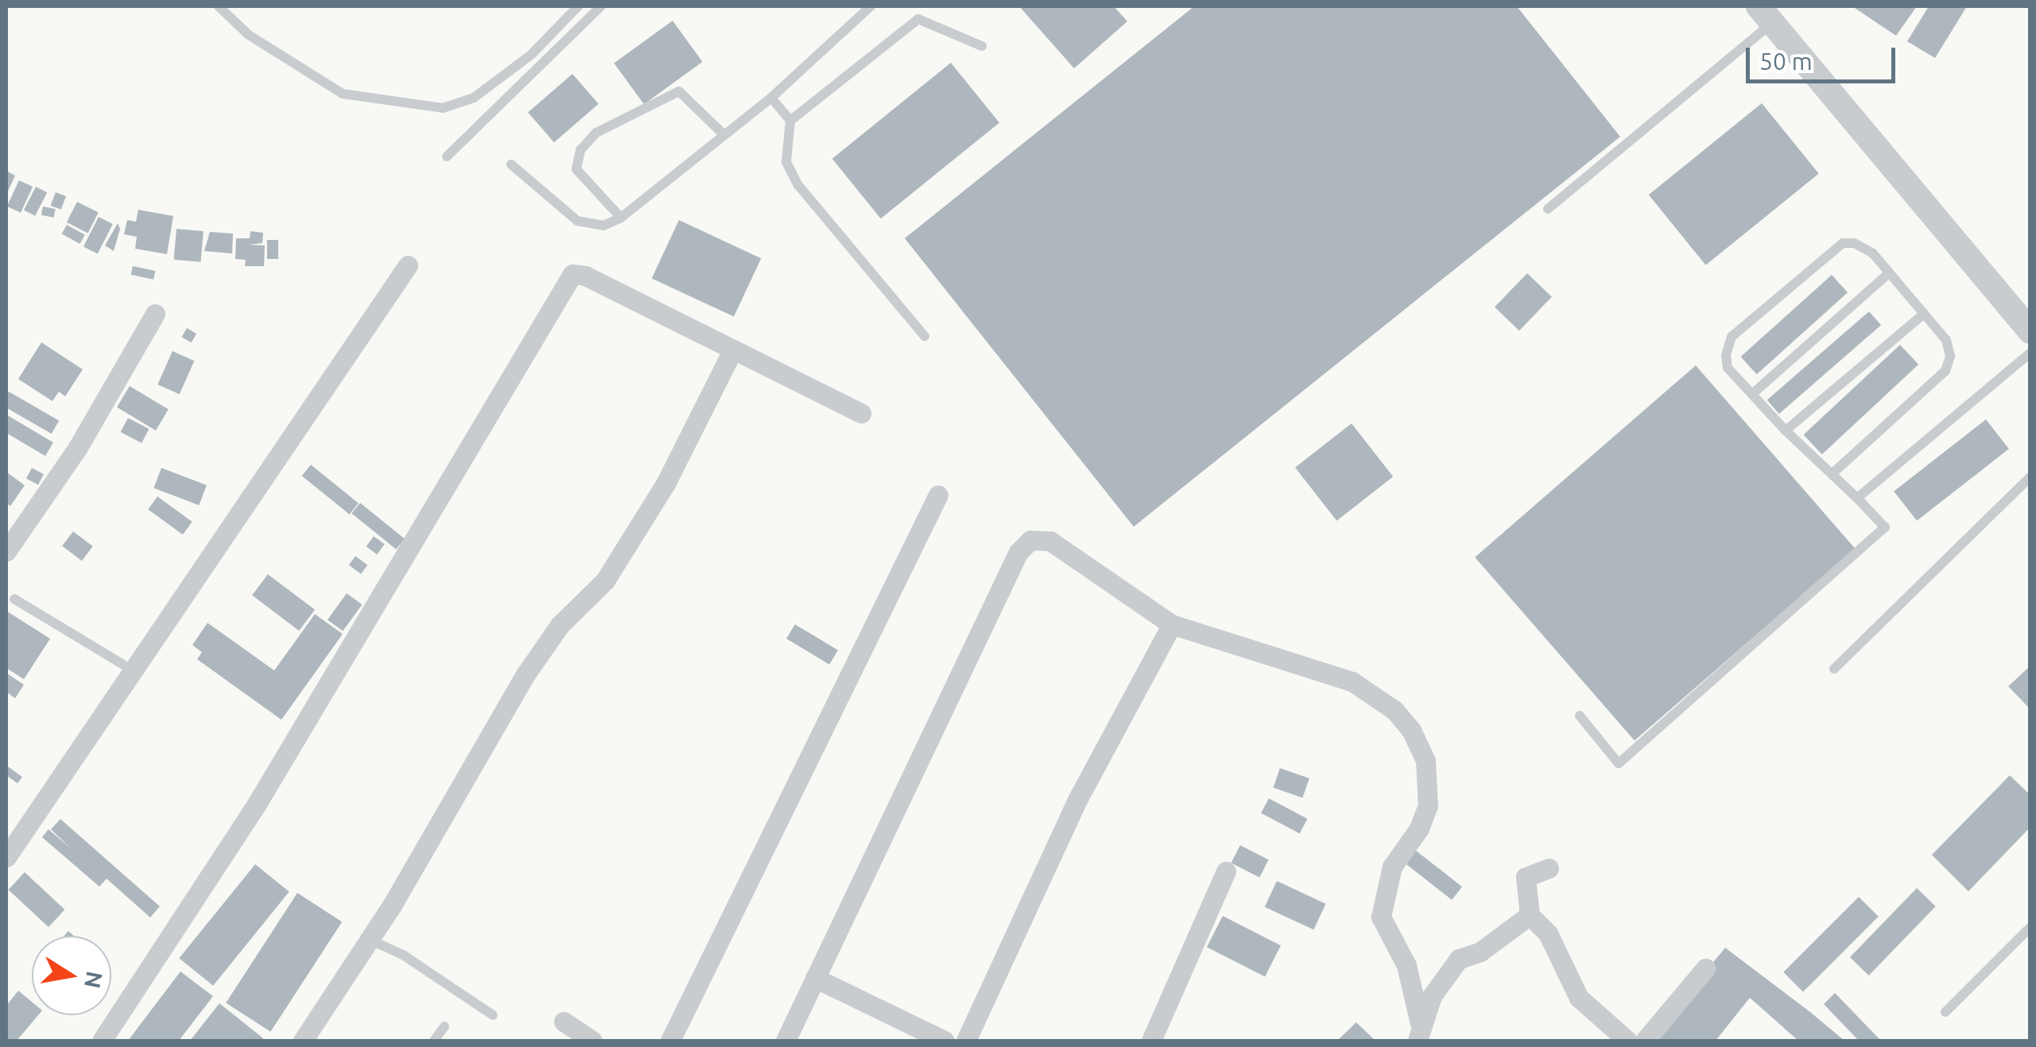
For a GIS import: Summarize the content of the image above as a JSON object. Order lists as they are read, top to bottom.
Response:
{
  "scale_bar": "50 m",
  "north": "right"
}
